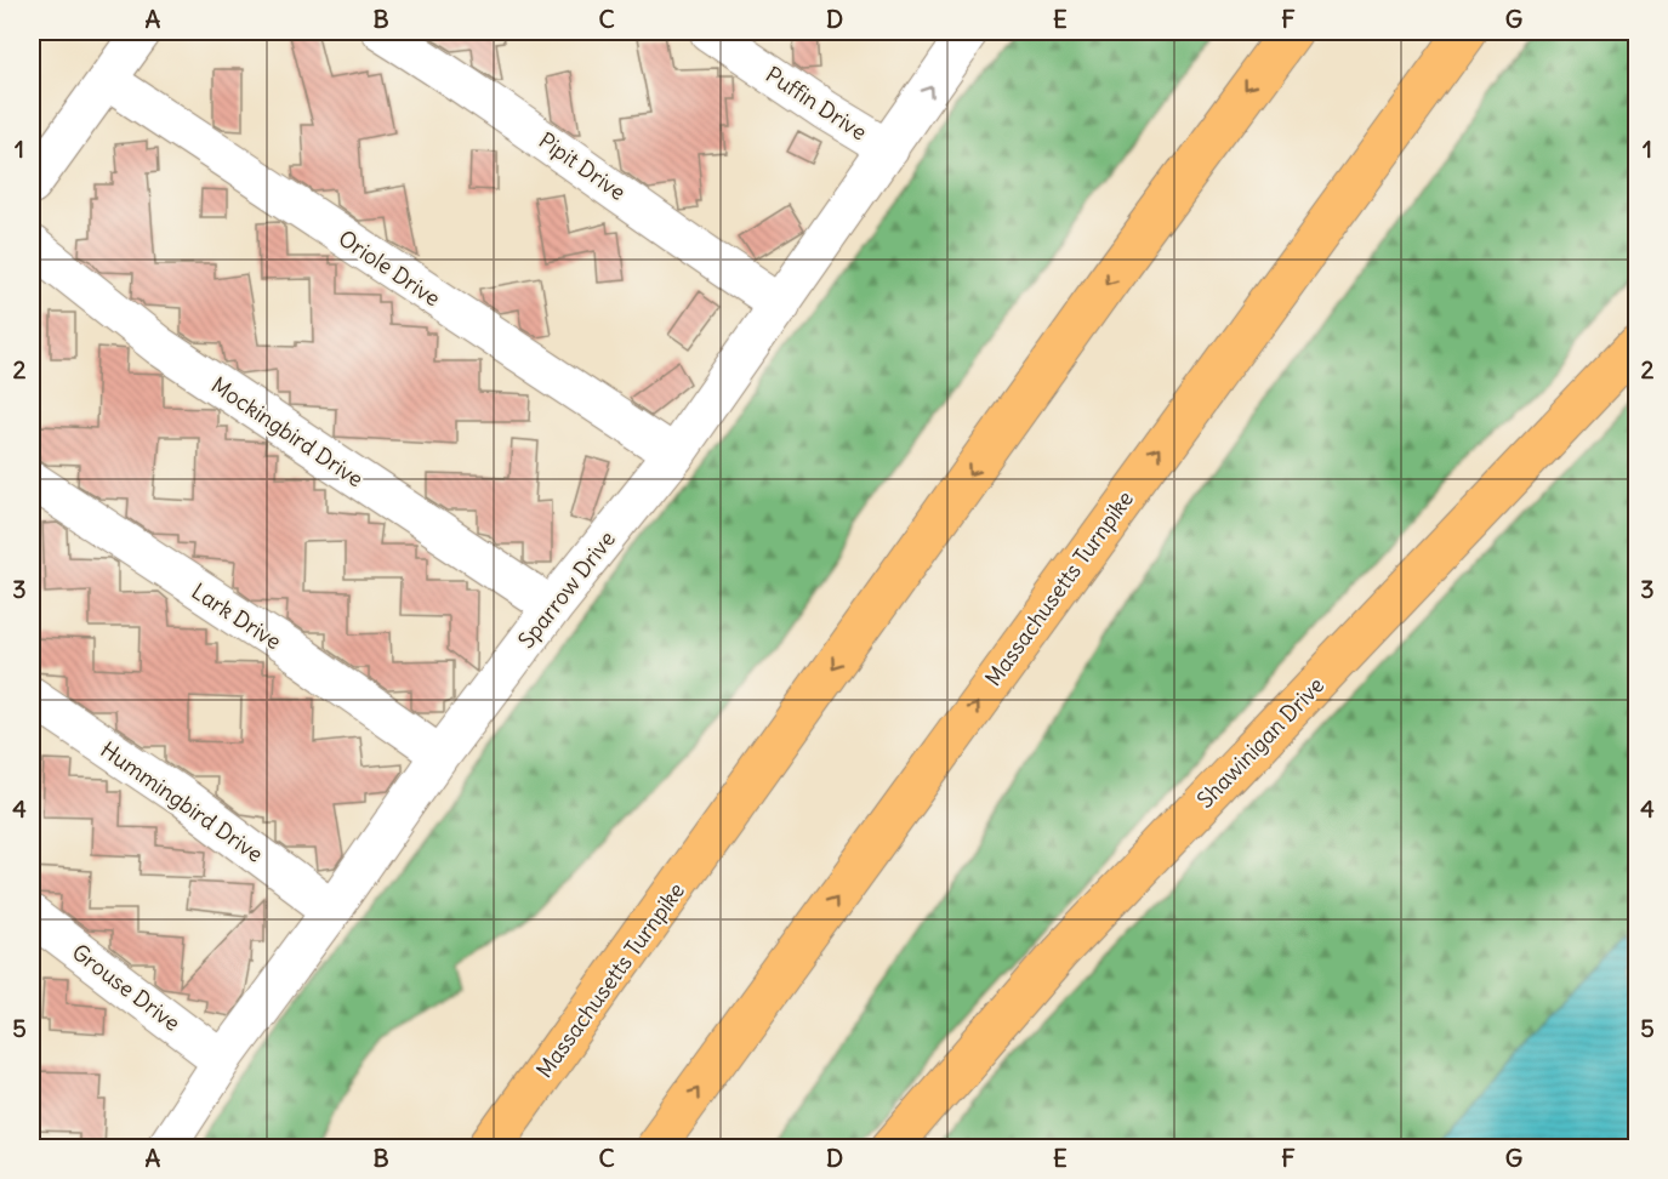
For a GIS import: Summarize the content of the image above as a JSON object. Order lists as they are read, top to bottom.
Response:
{
  "streets": {
    "main road": ["Massachusetts Turnpike", "Shawinigan Drive"],
    "street": [
      "Puffin Drive",
      "Pipit Drive",
      "Oriole Drive",
      "Mockingbird Drive",
      "Sparrow Drive",
      "Lark Drive",
      "Hummingbird Drive",
      "Grouse Drive"
    ]
  },
  "crossings": [
    ["Puffin Drive", "Sparrow Drive"],
    ["Pipit Drive", "Sparrow Drive"],
    ["Oriole Drive", "Sparrow Drive"],
    ["Mockingbird Drive", "Sparrow Drive"],
    ["Sparrow Drive", "Lark Drive"],
    ["Sparrow Drive", "Hummingbird Drive"],
    ["Sparrow Drive", "Grouse Drive"]
  ],
  "grid": {
    "columns": [
      "A",
      "B",
      "C",
      "D",
      "E",
      "F",
      "G"
    ],
    "rows": [
      "1",
      "2",
      "3",
      "4",
      "5"
    ]
  }
}
